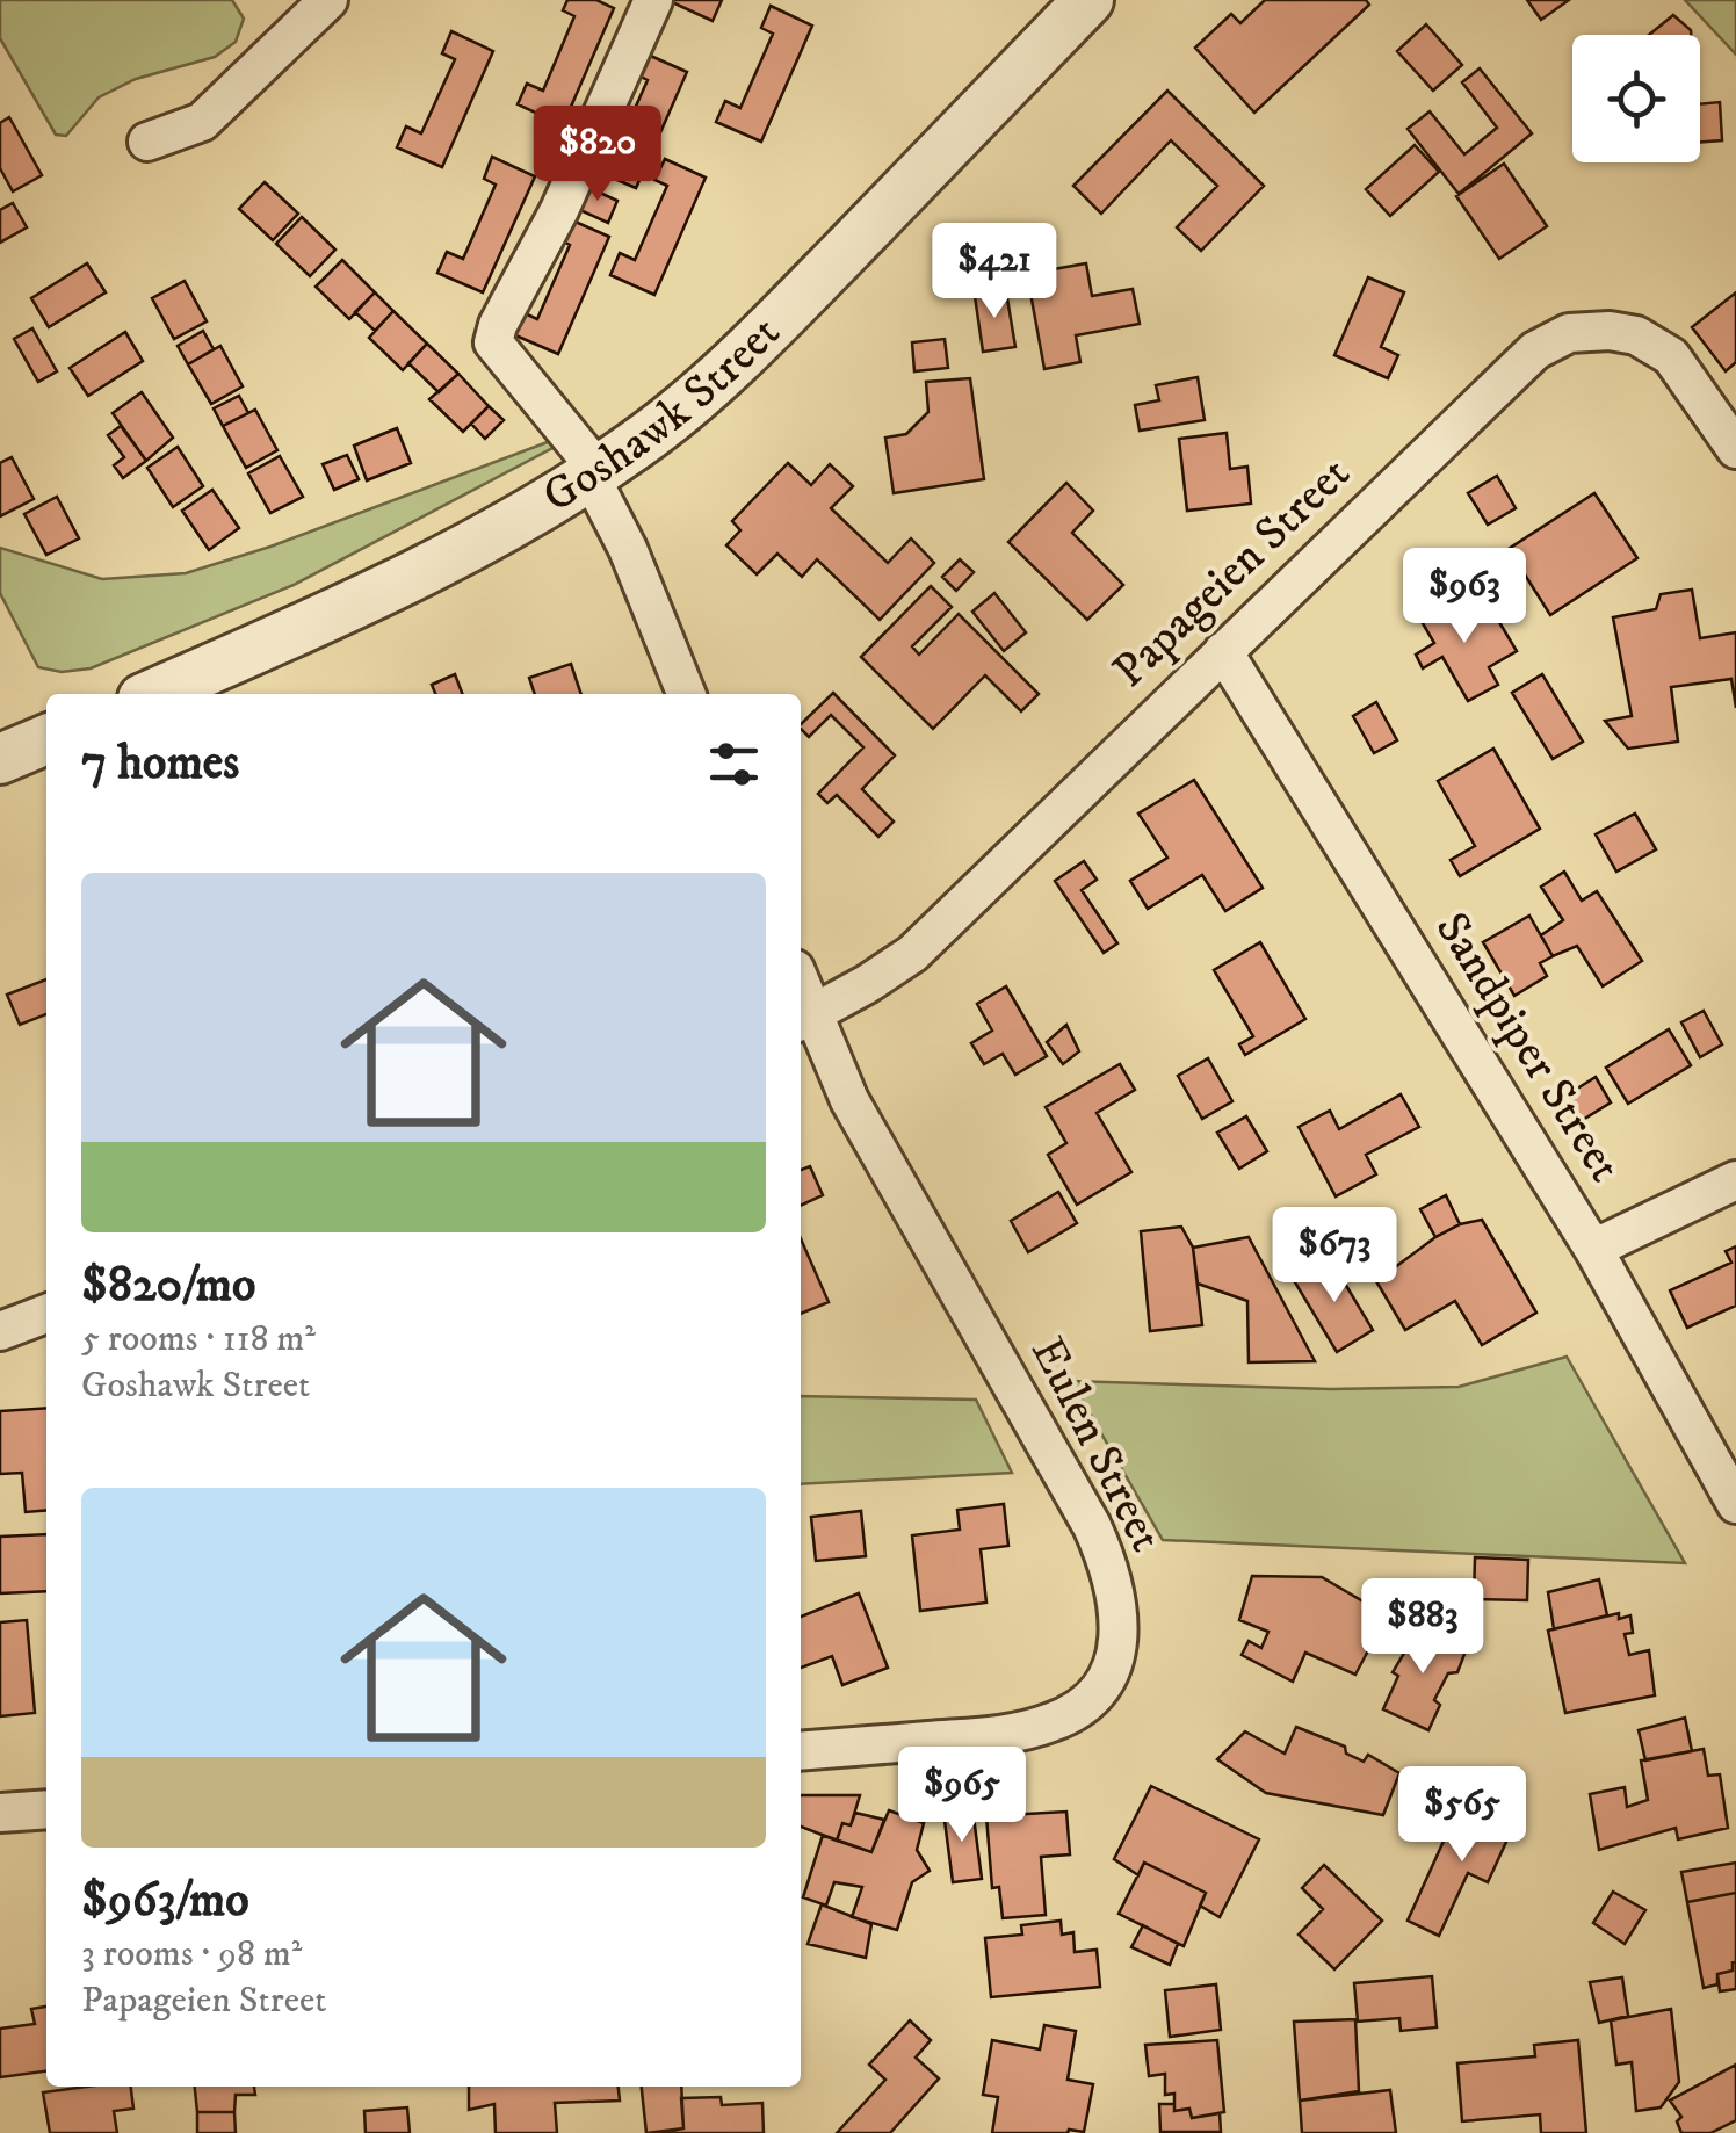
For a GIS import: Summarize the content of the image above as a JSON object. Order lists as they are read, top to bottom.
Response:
{
  "streets": {
    "street": [
      "Goshawk Street",
      "Papageien Street",
      "Sandpiper Street",
      "Eulen Street"
    ]
  },
  "crossings": [
    ["Papageien Street", "Sandpiper Street"],
    ["Papageien Street", "Eulen Street"]
  ],
  "page": {
    "price": [
      "$820",
      "$421",
      "$963",
      "$673",
      "$883",
      "$965",
      "$565"
    ],
    "heading": "7 homes",
    "list": [
      {
        "name": "$820/mo",
        "note": "5 rooms · 118 m² · Goshawk Street"
      },
      {
        "name": "$963/mo",
        "note": "3 rooms · 98 m² · Papageien Street"
      }
    ]
  }
}
